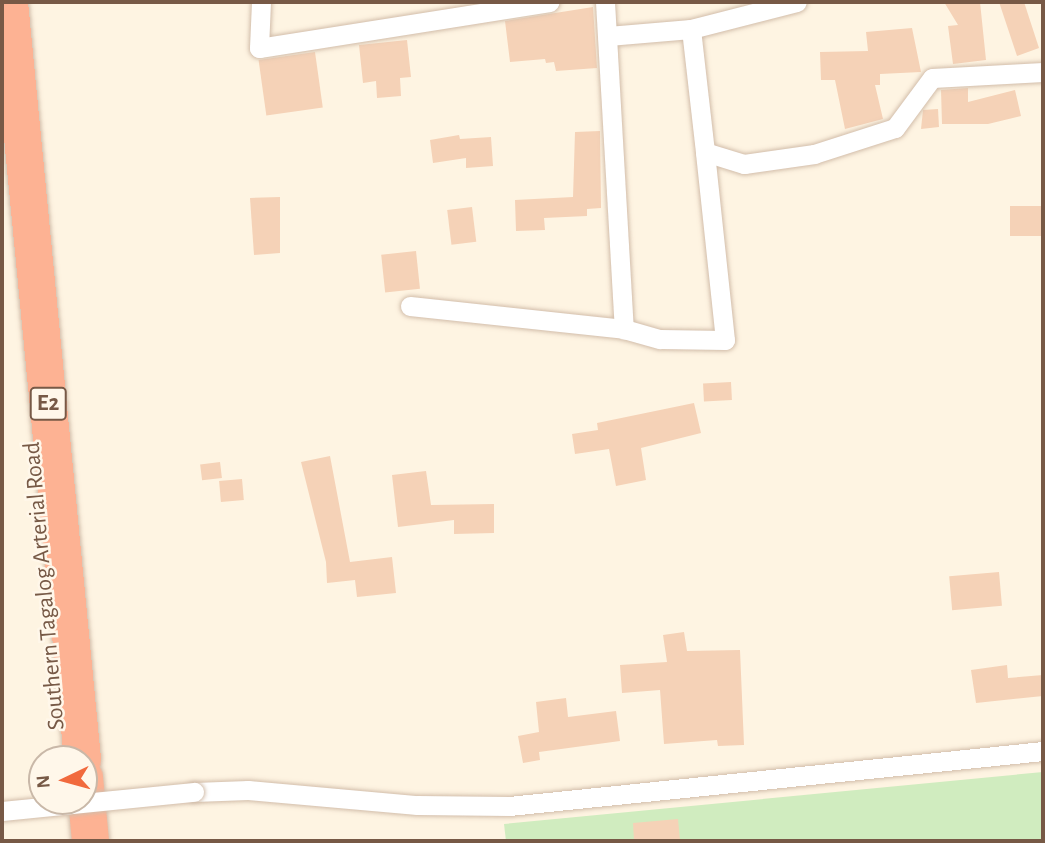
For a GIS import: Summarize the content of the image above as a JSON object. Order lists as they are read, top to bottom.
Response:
{
  "streets": {
    "highway": ["E2", "Southern Tagalog Arterial Road"]
  },
  "north": "left"
}
